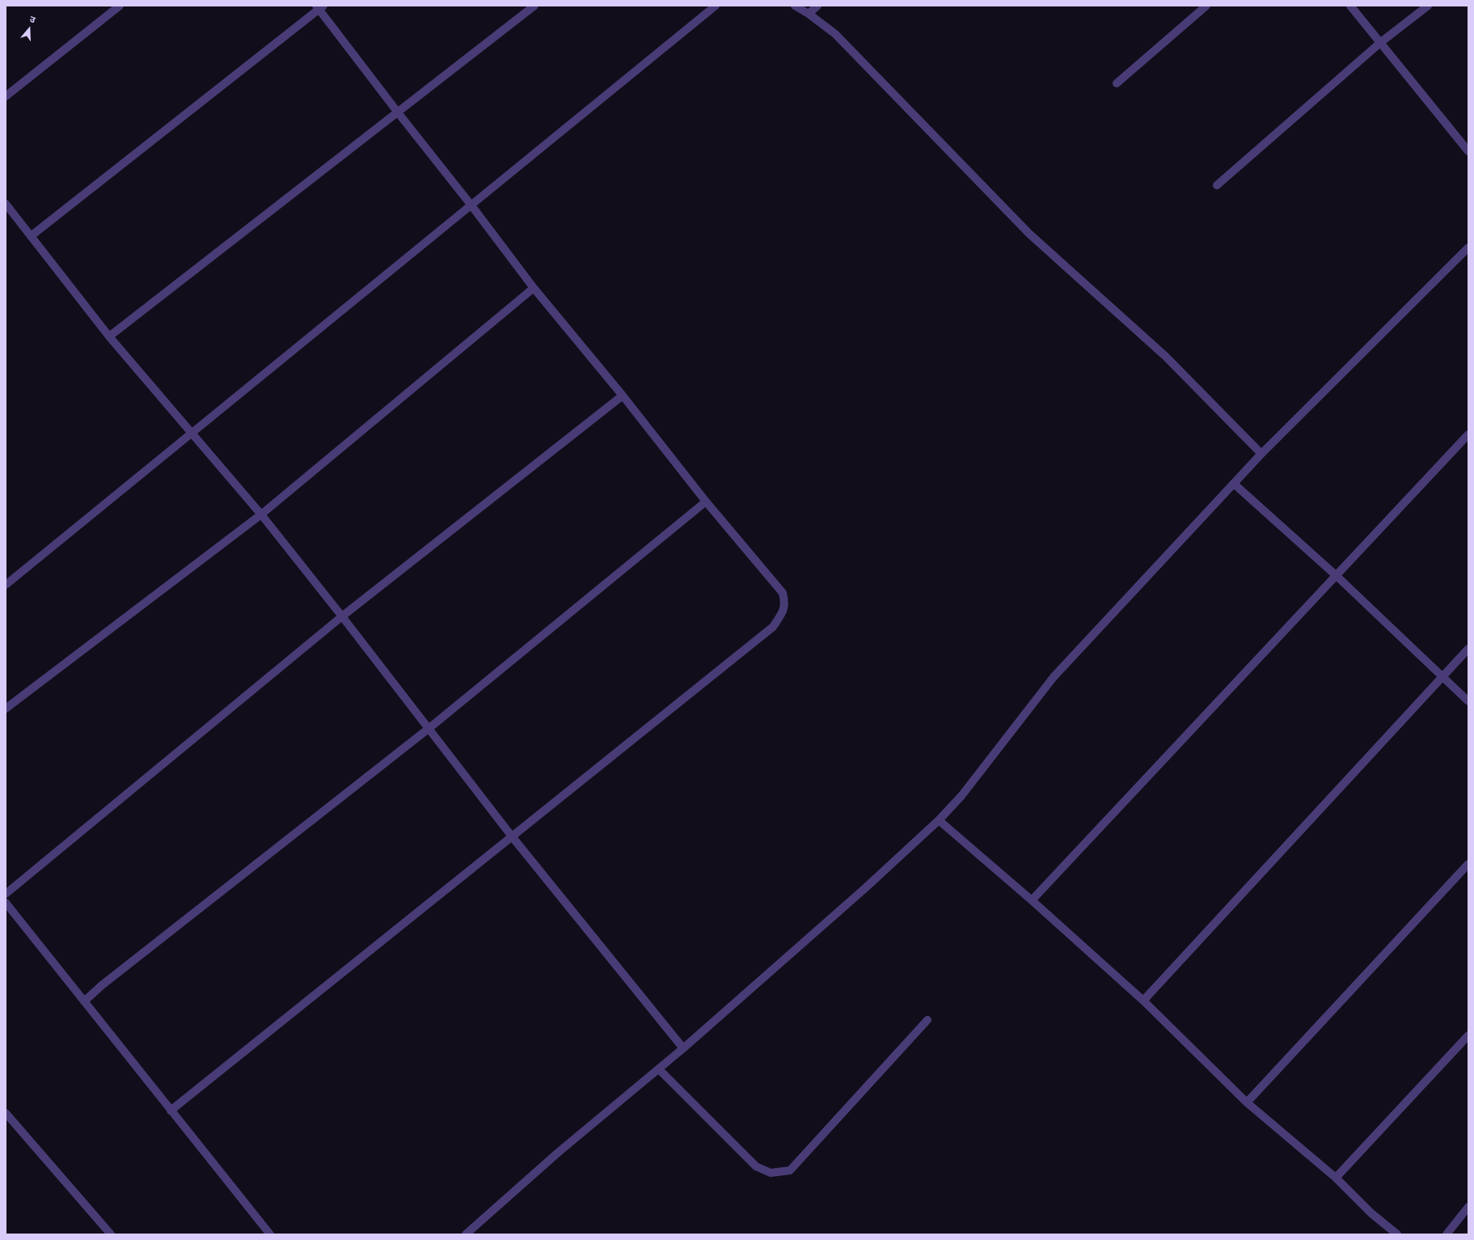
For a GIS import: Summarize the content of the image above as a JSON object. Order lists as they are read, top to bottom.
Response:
{
  "north": "top"
}
